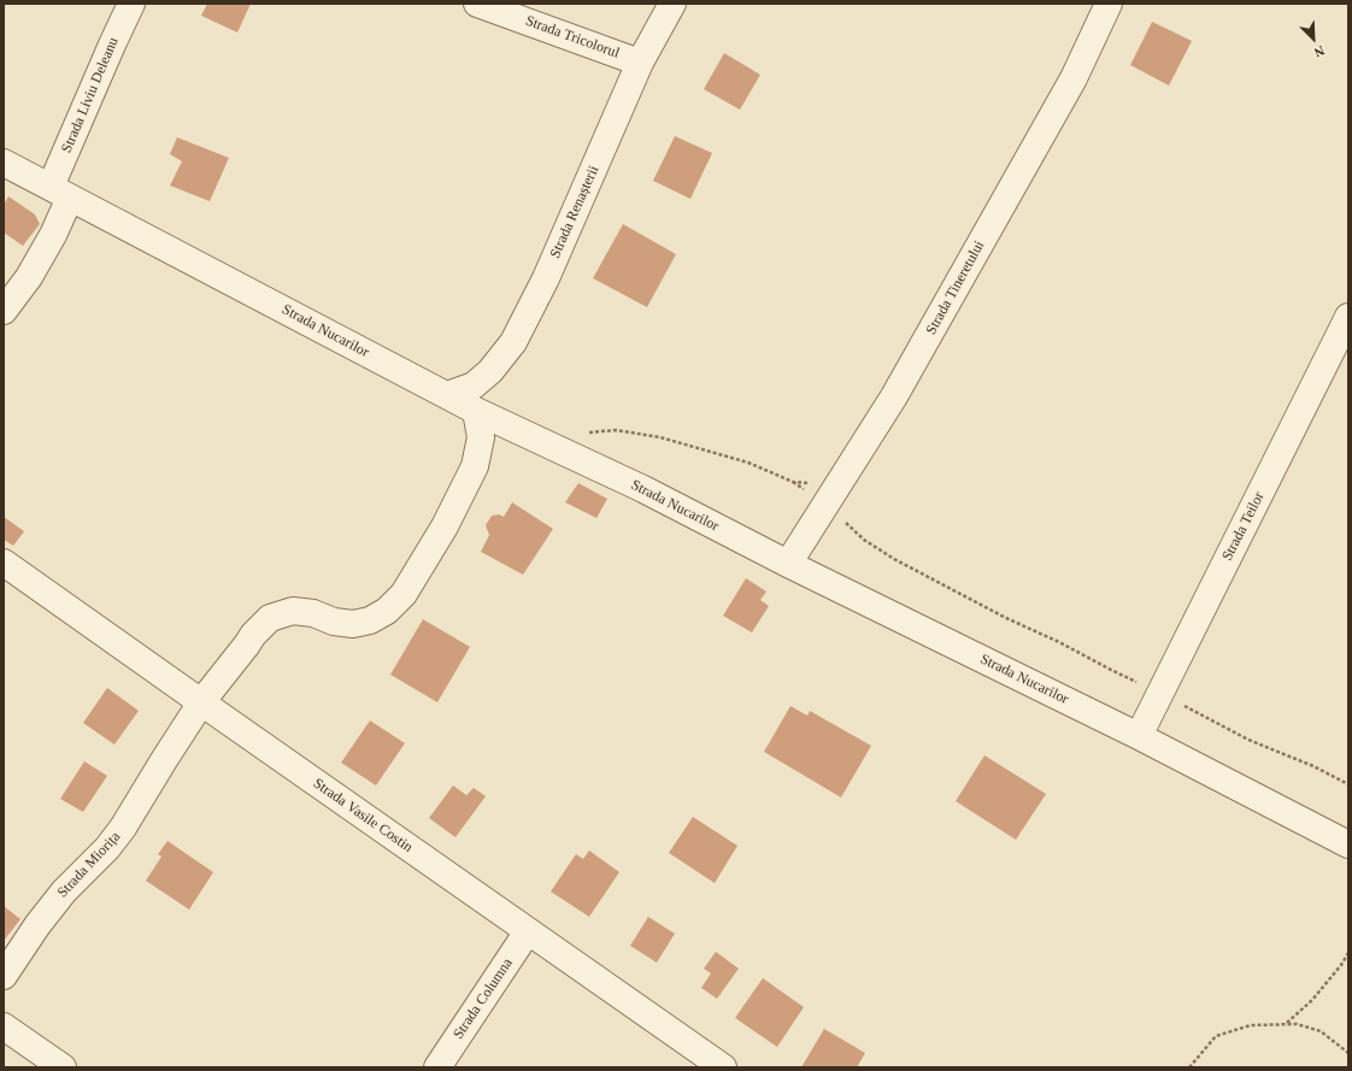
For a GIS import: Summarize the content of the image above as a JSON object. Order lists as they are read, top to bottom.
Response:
{
  "streets": {
    "street": [
      "Strada Tricolorul",
      "Strada Liviu Deleanu",
      "Strada Renașterii",
      "Strada Tineretului",
      "Strada Nucarilor",
      "Strada Teilor",
      "Strada Vasile Costin",
      "Strada Miorița",
      "Strada Columna"
    ]
  },
  "crossings": [
    ["Strada Tricolorul", "Strada Renașterii"],
    ["Strada Liviu Deleanu", "Strada Nucarilor"],
    ["Strada Renașterii", "Strada Nucarilor"],
    ["Strada Tineretului", "Strada Nucarilor"],
    ["Strada Nucarilor", "Strada Teilor"],
    ["Strada Nucarilor", "Strada Miorița"],
    ["Strada Vasile Costin", "Strada Miorița"],
    ["Strada Vasile Costin", "Strada Columna"]
  ],
  "north": "bottom right"
}
